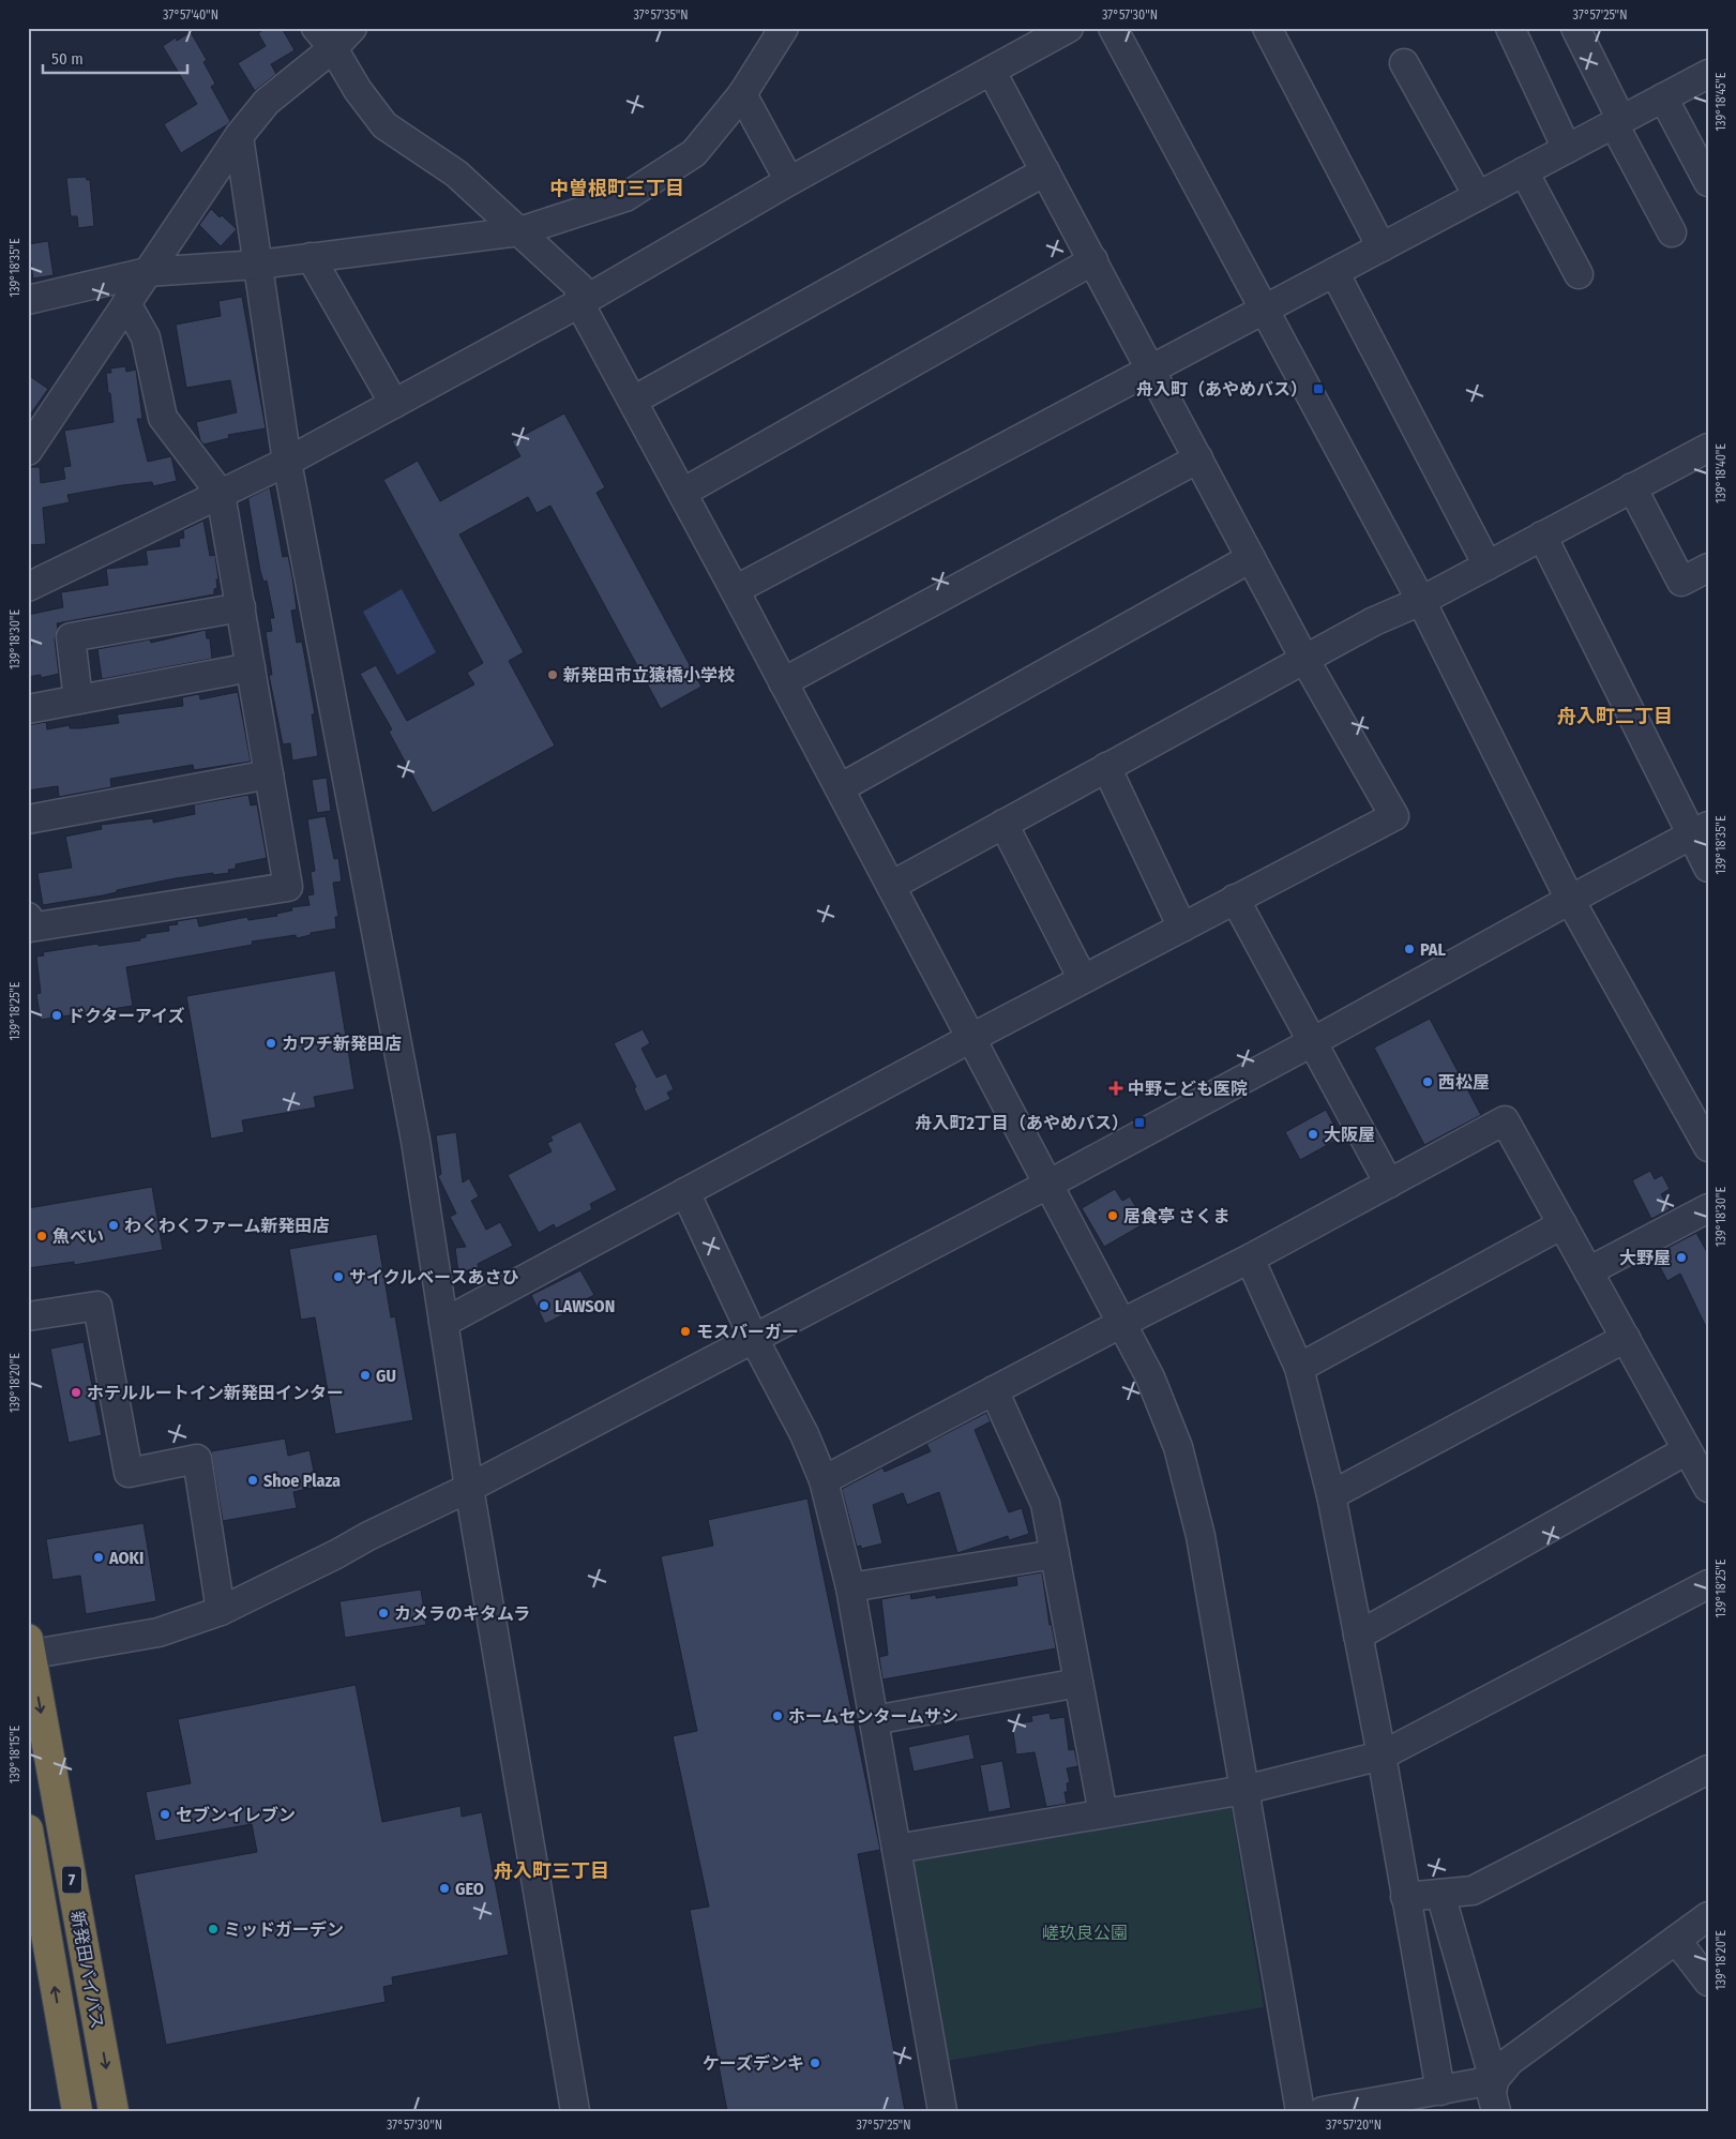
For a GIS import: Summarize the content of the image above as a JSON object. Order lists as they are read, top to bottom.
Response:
{
  "streets": {
    "highway": ["7", "新発田バイパス"]
  },
  "crossings": [
    ["7", "新発田バイパス"]
  ],
  "districts": ["中曽根町三丁目", "舟入町二丁目", "舟入町三丁目"],
  "parks": ["嵯玖良公園"],
  "places": {
    "transit": ["舟入町（あやめバス）", "舟入町2丁目（あやめバス）"],
    "other": [
      "新発田市立猿橋小学校",
      "PAL",
      "ドクターアイズ",
      "カワチ新発田店",
      "西松屋",
      "大阪屋",
      "居食亭 さくま",
      "わくわくファーム新発田店",
      "魚べい",
      "大野屋",
      "サイクルベースあさひ",
      "LAWSON",
      "モスバーガー",
      "GU",
      "ホテルルートイン新発田インター",
      "Shoe Plaza",
      "AOKI",
      "カメラのキタムラ",
      "ホームセンタームサシ",
      "セブンイレブン",
      "GEO",
      "ミッドガーデン",
      "ケーズデンキ"
    ],
    "health": ["中野こども医院"]
  },
  "scale_bar": "50 m",
  "coordinates": [
    "37°57'40\"N",
    "37°57'35\"N",
    "37°57'30\"N",
    "37°57'25\"N",
    "139°18'45\"E",
    "139°18'35\"E",
    "139°18'40\"E",
    "139°18'30\"E",
    "139°18'25\"E",
    "139°18'20\"E",
    "139°18'15\"E",
    "37°57'20\"N"
  ]
}
